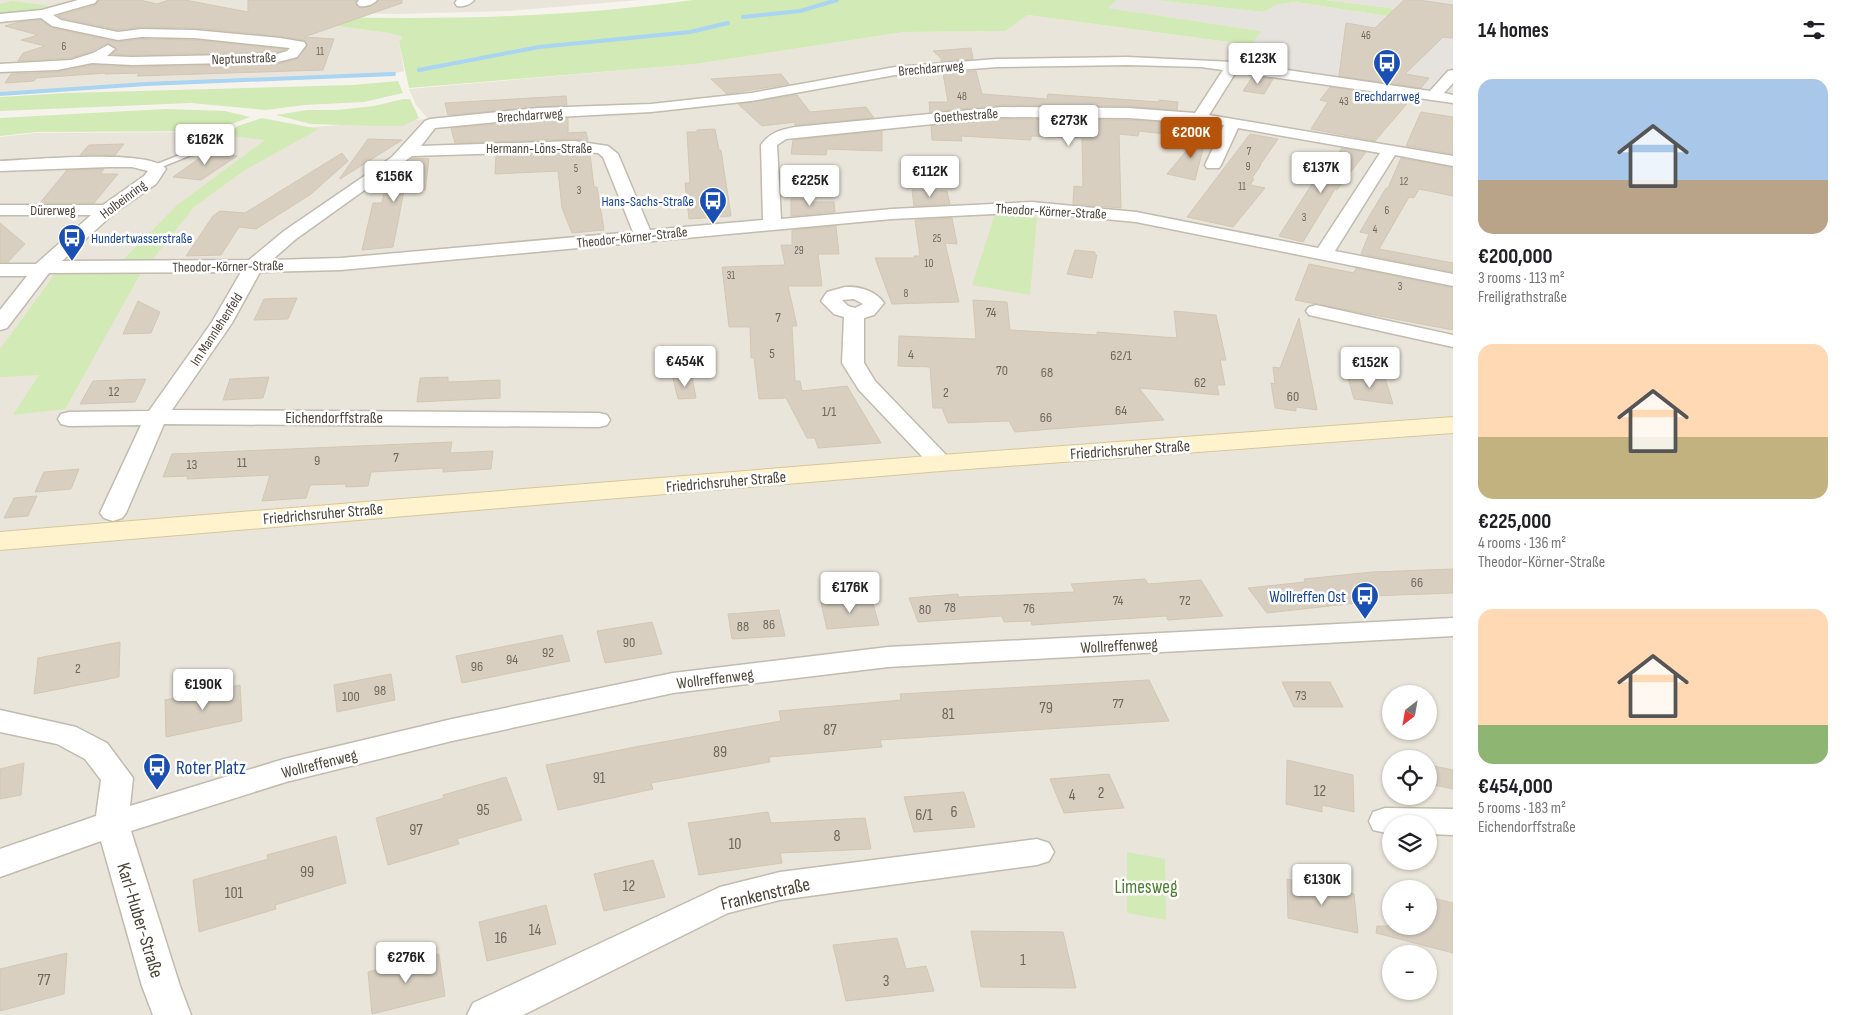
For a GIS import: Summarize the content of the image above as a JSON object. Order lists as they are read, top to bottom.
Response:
{
  "streets": {
    "main road": ["Friedrichsruher Straße"],
    "street": [
      "Neptunstraße",
      "Brechdarrweg",
      "Goethestraße",
      "Hermann-Löns-Straße",
      "Holbeinring",
      "Dürerweg",
      "Theodor-Körner-Straße",
      "Im Mannlehenfeld",
      "Eichendorffstraße",
      "Wollreffenweg",
      "Frankenstraße",
      "Karl-Huber-Straße"
    ]
  },
  "crossings": [
    ["Brechdarrweg", "Im Mannlehenfeld"],
    ["Goethestraße", "Theodor-Körner-Straße"],
    ["Hermann-Löns-Straße", "Theodor-Körner-Straße"],
    ["Hermann-Löns-Straße", "Im Mannlehenfeld"],
    ["Holbeinring", "Dürerweg"],
    ["Holbeinring", "Theodor-Körner-Straße"],
    ["Theodor-Körner-Straße", "Im Mannlehenfeld"],
    ["Im Mannlehenfeld", "Eichendorffstraße"],
    ["Wollreffenweg", "Karl-Huber-Straße"]
  ],
  "parks": ["Limesweg"],
  "places": {
    "bus stop": [
      "Brechdarrweg",
      "Hans-Sachs-Straße",
      "Hundertwasserstraße",
      "Wollreffen Ost",
      "Roter Platz"
    ]
  },
  "house_numbers": [
    "46",
    "6",
    "11",
    "48",
    "43",
    "7",
    "9",
    "5",
    "12",
    "11",
    "3",
    "6",
    "3",
    "4",
    "25",
    "29",
    "10",
    "31",
    "3",
    "8",
    "74",
    "7",
    "5",
    "4",
    "62/1",
    "70",
    "68",
    "62",
    "12",
    "2",
    "60",
    "64",
    "1/1",
    "66",
    "7",
    "9",
    "11",
    "13",
    "66",
    "74",
    "72",
    "78",
    "76",
    "80",
    "86",
    "88",
    "90",
    "92",
    "94",
    "96",
    "2",
    "98",
    "73",
    "100",
    "77",
    "79",
    "81",
    "87",
    "89",
    "91",
    "12",
    "2",
    "4",
    "95",
    "6",
    "6/1",
    "97",
    "8",
    "10",
    "99",
    "12",
    "101",
    "14",
    "16",
    "1",
    "77",
    "3"
  ],
  "north": "bottom left",
  "page": {
    "heading": "14 homes",
    "price": [
      "€123K",
      "€273K",
      "€200K",
      "€162K",
      "€137K",
      "€112K",
      "€156K",
      "€225K",
      "€454K",
      "€152K",
      "€176K",
      "€190K",
      "€130K",
      "€276K"
    ],
    "list": [
      {
        "name": "€200,000",
        "note": "3 rooms · 113 m² · Freiligrathstraße"
      },
      {
        "name": "€225,000",
        "note": "4 rooms · 136 m² · Theodor-Körner-Straße"
      },
      {
        "name": "€454,000",
        "note": "5 rooms · 183 m² · Eichendorffstraße"
      }
    ],
    "map_buttons": ["+", "−"]
  }
}
